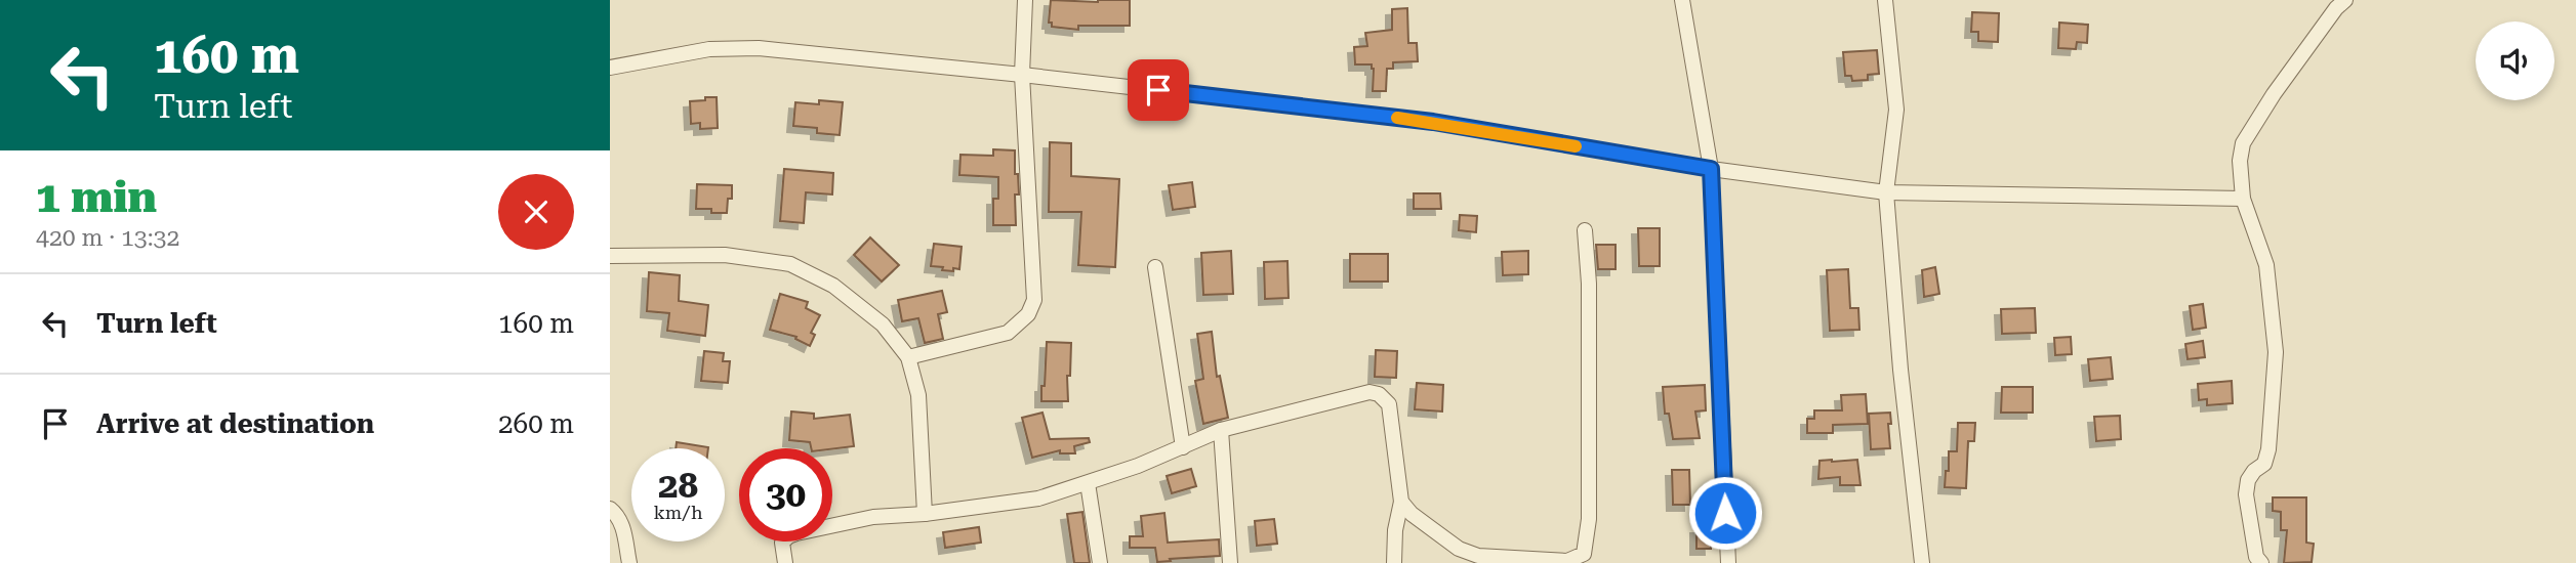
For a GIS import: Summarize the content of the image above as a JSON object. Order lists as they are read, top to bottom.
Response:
{
  "page": {
    "turn": ["160 m", "Turn left"],
    "heading": ["1 min", "420 m · 13:32"],
    "list": [
      {
        "name": "Turn left",
        "value": "160 m"
      },
      {
        "name": "Arrive at destination",
        "value": "260 m"
      }
    ],
    "speed": "28 km/h",
    "limit": "30"
  }
}
